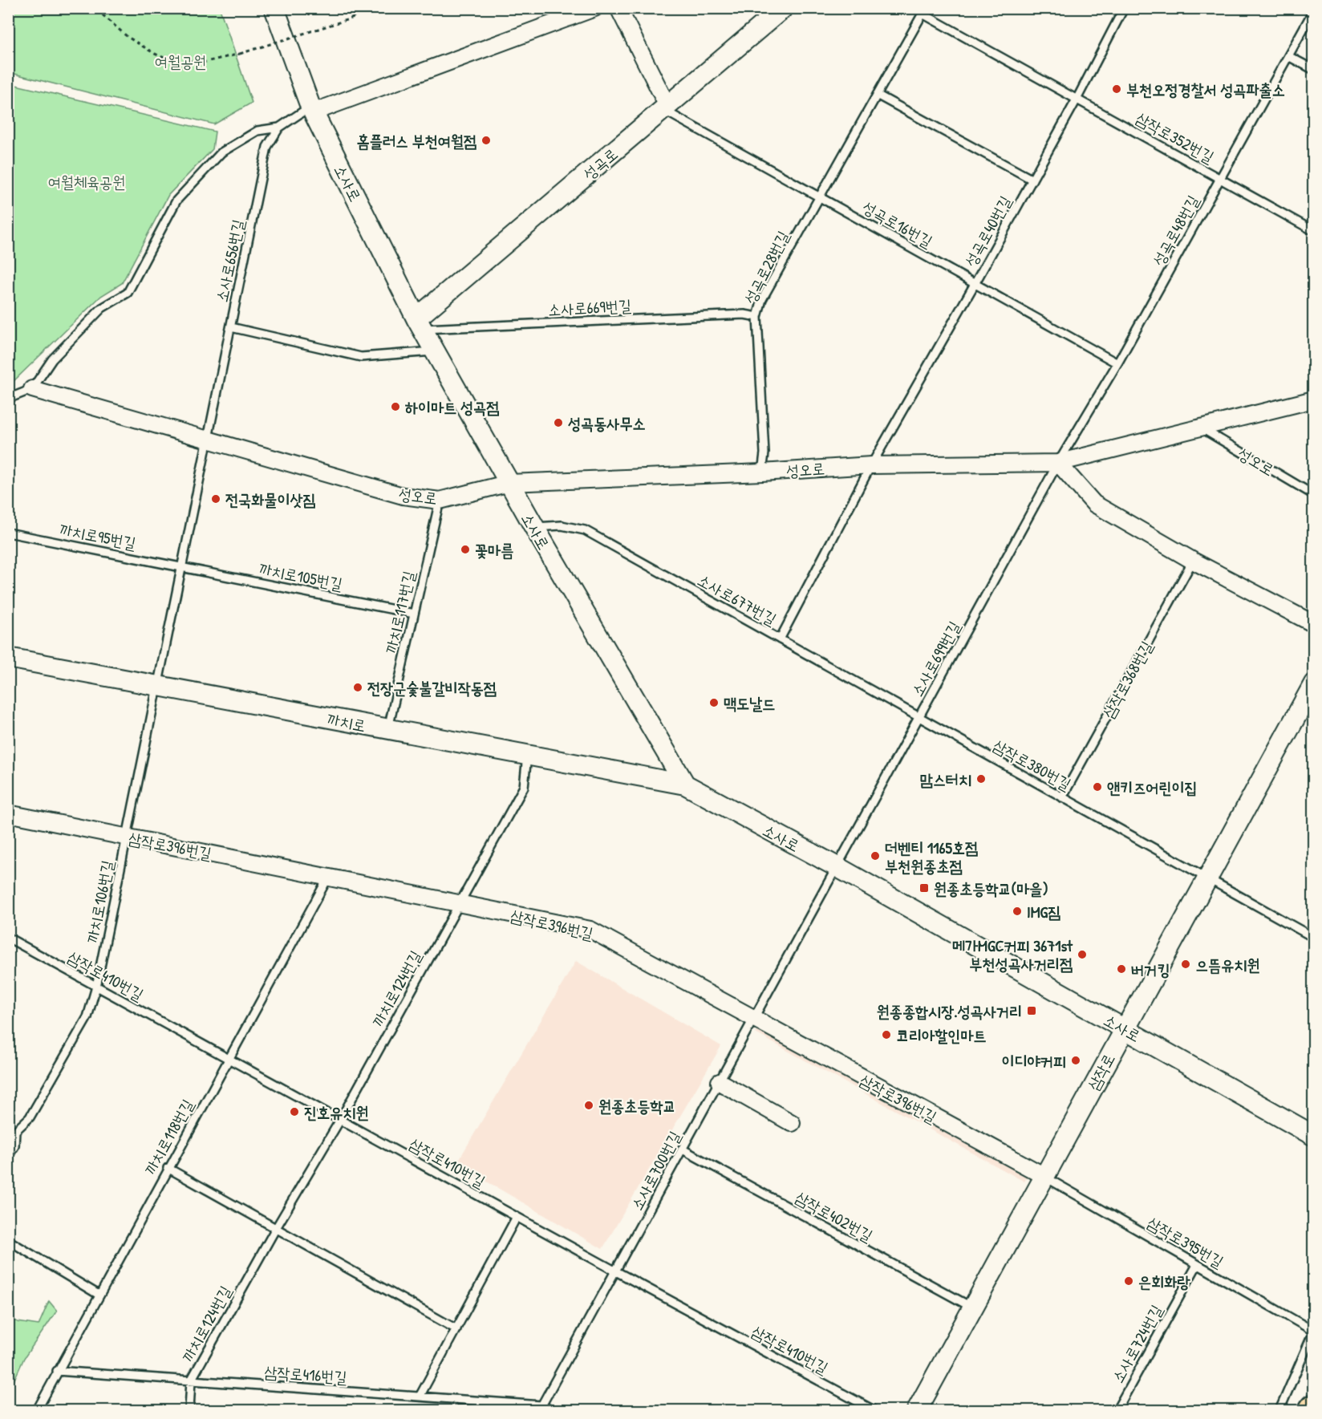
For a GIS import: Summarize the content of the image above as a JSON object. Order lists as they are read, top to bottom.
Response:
{
  "streets": {
    "street": [
      "성곡로",
      "소사로",
      "성오로",
      "까치로",
      "삼작로396번길",
      "삼작로"
    ],
    "lane": [
      "삼작로352번길",
      "성곡로16번길",
      "성곡로48번길",
      "성곡로40번길",
      "소사로656번길",
      "성곡로28번길",
      "소사로669번길",
      "까치로95번길",
      "까치로105번길",
      "소사로677번길",
      "까치로117번길",
      "소사로699번길",
      "삼작로368번길",
      "삼작로380번길",
      "까치로106번길",
      "삼작로410번길",
      "까치로124번길",
      "까치로118번길",
      "소사로700번길",
      "삼작로402번길",
      "삼작로395번길",
      "소사로724번길",
      "삼작로416번길"
    ]
  },
  "crossings": [
    ["삼작로352번길", "성곡로48번길"],
    ["삼작로352번길", "성곡로40번길"],
    ["삼작로352번길", "성곡로28번길"],
    ["성곡로", "소사로"],
    ["성곡로", "성곡로16번길"],
    ["성곡로", "소사로669번길"],
    ["소사로", "소사로656번길"],
    ["소사로", "소사로669번길"],
    ["소사로", "성오로"],
    ["소사로", "소사로677번길"],
    ["소사로", "소사로699번길"],
    ["소사로", "까치로"],
    ["소사로", "삼작로"],
    ["소사로", "소사로700번길"],
    ["성곡로16번길", "성곡로48번길"],
    ["성곡로16번길", "성곡로40번길"],
    ["성곡로16번길", "성곡로28번길"],
    ["성곡로48번길", "성오로"],
    ["성곡로48번길", "소사로699번길"],
    ["성곡로40번길", "성오로"],
    ["소사로656번길", "성오로"],
    ["성곡로28번길", "소사로669번길"],
    ["성곡로28번길", "성오로"],
    ["성오로", "까치로117번길"],
    ["성오로", "소사로699번길"],
    ["까치로95번길", "까치로105번길"],
    ["까치로105번길", "까치로117번길"],
    ["소사로677번길", "소사로699번길"],
    ["소사로677번길", "삼작로380번길"],
    ["까치로117번길", "까치로"],
    ["소사로699번길", "삼작로380번길"],
    ["소사로699번길", "소사로700번길"],
    ["삼작로368번길", "삼작로380번길"],
    ["까치로", "까치로106번길"],
    ["까치로", "까치로124번길"],
    ["삼작로380번길", "삼작로"],
    ["삼작로396번길", "까치로106번길"],
    ["삼작로396번길", "까치로124번길"],
    ["삼작로396번길", "삼작로"],
    ["삼작로396번길", "까치로118번길"],
    ["삼작로396번길", "소사로700번길"],
    ["삼작로396번길", "삼작로395번길"],
    ["까치로106번길", "삼작로410번길"],
    ["삼작로410번길", "까치로124번길"],
    ["삼작로410번길", "까치로118번길"],
    ["삼작로410번길", "소사로700번길"],
    ["까치로124번길", "삼작로416번길"],
    ["삼작로", "삼작로402번길"],
    ["삼작로", "삼작로395번길"],
    ["까치로118번길", "삼작로416번길"],
    ["소사로700번길", "삼작로402번길"],
    ["소사로700번길", "삼작로416번길"],
    ["삼작로395번길", "소사로724번길"]
  ],
  "parks": ["여월공원", "여월체육공원"],
  "places": {
    "other": [
      "부천오정경찰서 성곡파출소",
      "홈플러스 부천여월점",
      "하이마트 성곡점",
      "성곡동사무소",
      "전국화물이삿짐",
      "꽃마름",
      "전장군숯불갈비작동점",
      "맥도날드",
      "맘스터치",
      "앤키즈어린이집",
      "더벤티 1165호점 부천원종초점",
      "IMG짐",
      "메가MGC커피 3671st 부천성곡사거리점",
      "으뜸유치원",
      "버거킹",
      "코리아할인마트",
      "이디야커피",
      "원종초등학교",
      "진호유치원",
      "은회화랑"
    ],
    "transit": ["원종초등학교(마을)", "원종종합시장.성곡사거리"]
  }
}
